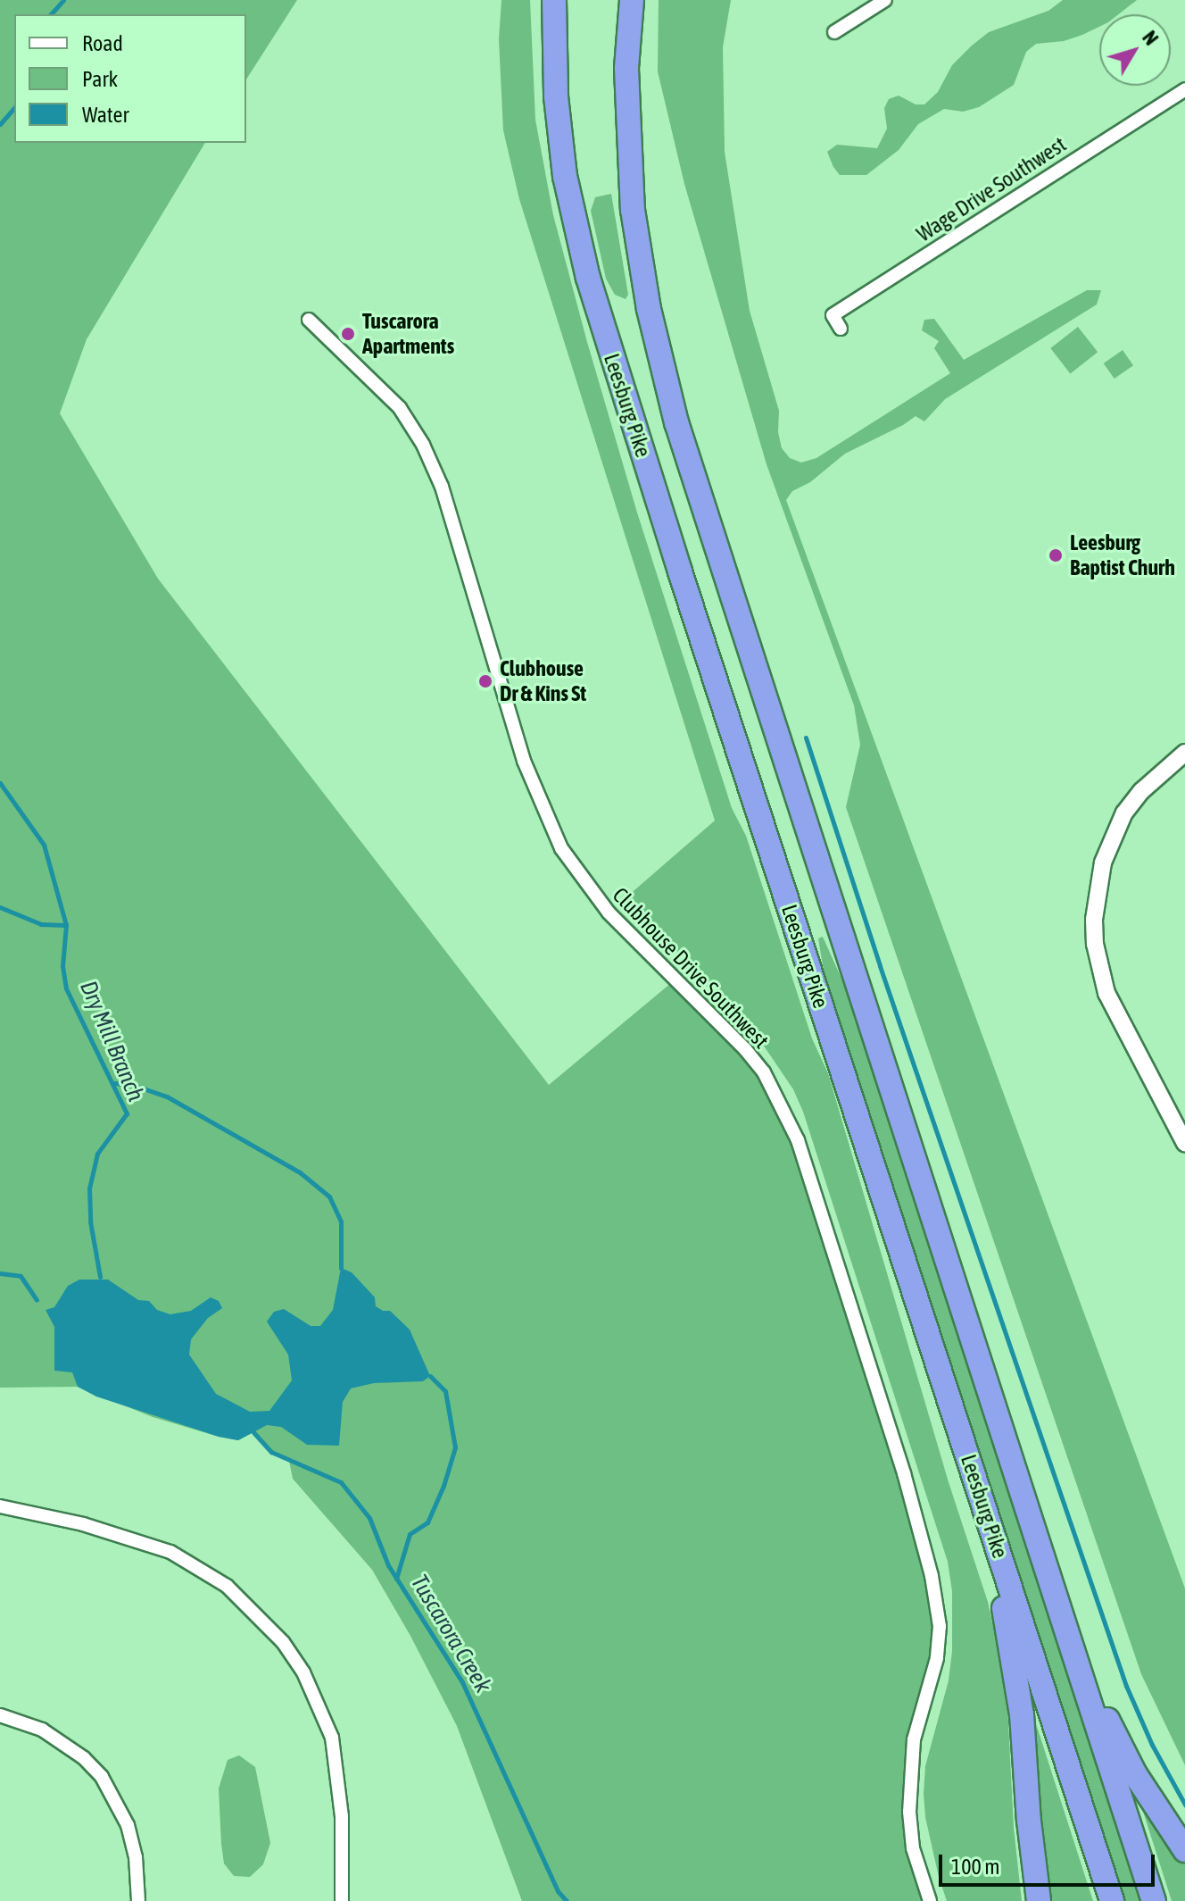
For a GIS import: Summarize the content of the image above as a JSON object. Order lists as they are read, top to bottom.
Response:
{
  "streets": {
    "highway": ["Leesburg Pike"],
    "street": ["Wage Drive Southwest", "Clubhouse Drive Southwest"]
  },
  "water": ["Dry Mill Branch", "Tuscarora Creek"],
  "places": ["Tuscarora Apartments", "Leesburg Baptist Churh", "Clubhouse Dr & Kins St"],
  "legend": ["Road", "Park", "Water"],
  "scale_bar": "100 m",
  "north": "top right"
}
